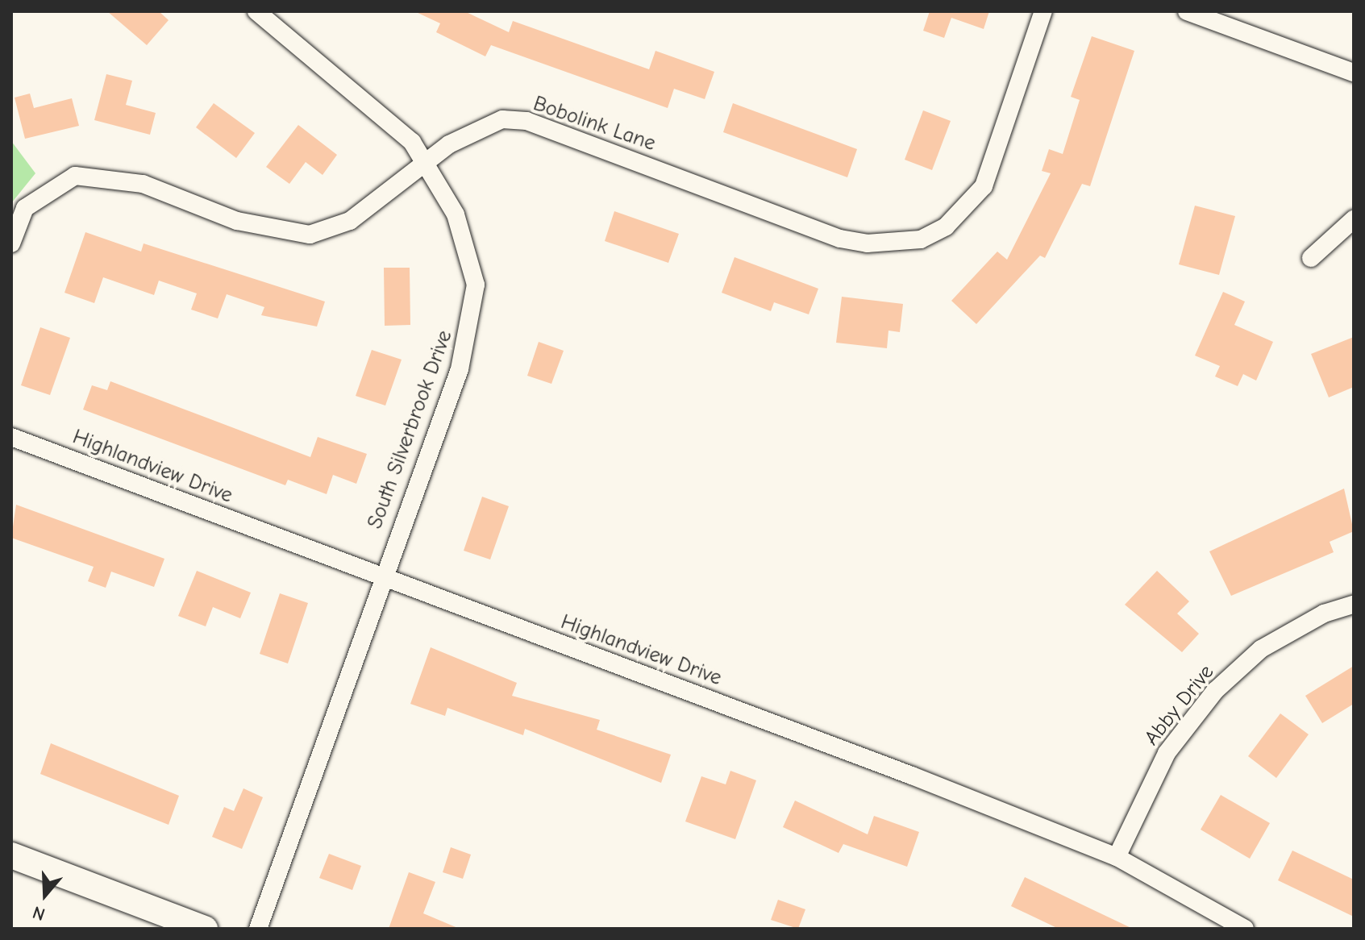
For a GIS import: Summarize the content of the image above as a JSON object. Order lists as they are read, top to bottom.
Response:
{
  "streets": {
    "street": [
      "Bobolink Lane",
      "South Silverbrook Drive",
      "Highlandview Drive",
      "Abby Drive"
    ]
  },
  "crossings": [
    ["Bobolink Lane", "South Silverbrook Drive"],
    ["South Silverbrook Drive", "Highlandview Drive"],
    ["Highlandview Drive", "Abby Drive"]
  ],
  "north": "bottom"
}
